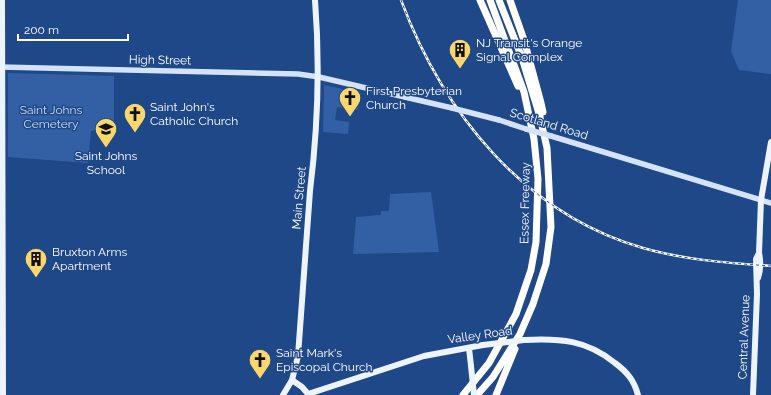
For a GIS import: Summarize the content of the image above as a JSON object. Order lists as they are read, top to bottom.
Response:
{
  "streets": {
    "highway": ["Essex Freeway"],
    "main road": [
      "High Street",
      "Scotland Road",
      "Main Street",
      "Valley Road",
      "Central Avenue"
    ]
  },
  "crossings": [
    ["High Street", "Scotland Road"],
    ["High Street", "Main Street"],
    ["Scotland Road", "Main Street"],
    ["Scotland Road", "Central Avenue"],
    ["Essex Freeway", "Valley Road"]
  ],
  "parks": ["Saint Johns Cemetery"],
  "places": {
    "building": ["NJ Transit's Orange Signal Complex", "Bruxton Arms Apartment"],
    "church": ["First Presbyterian Church", "Saint John's Catholic Church", "Saint Mark's Episcopal Church"],
    "school or university": ["Saint Johns School"]
  },
  "scale_bar": "200 m"
}
